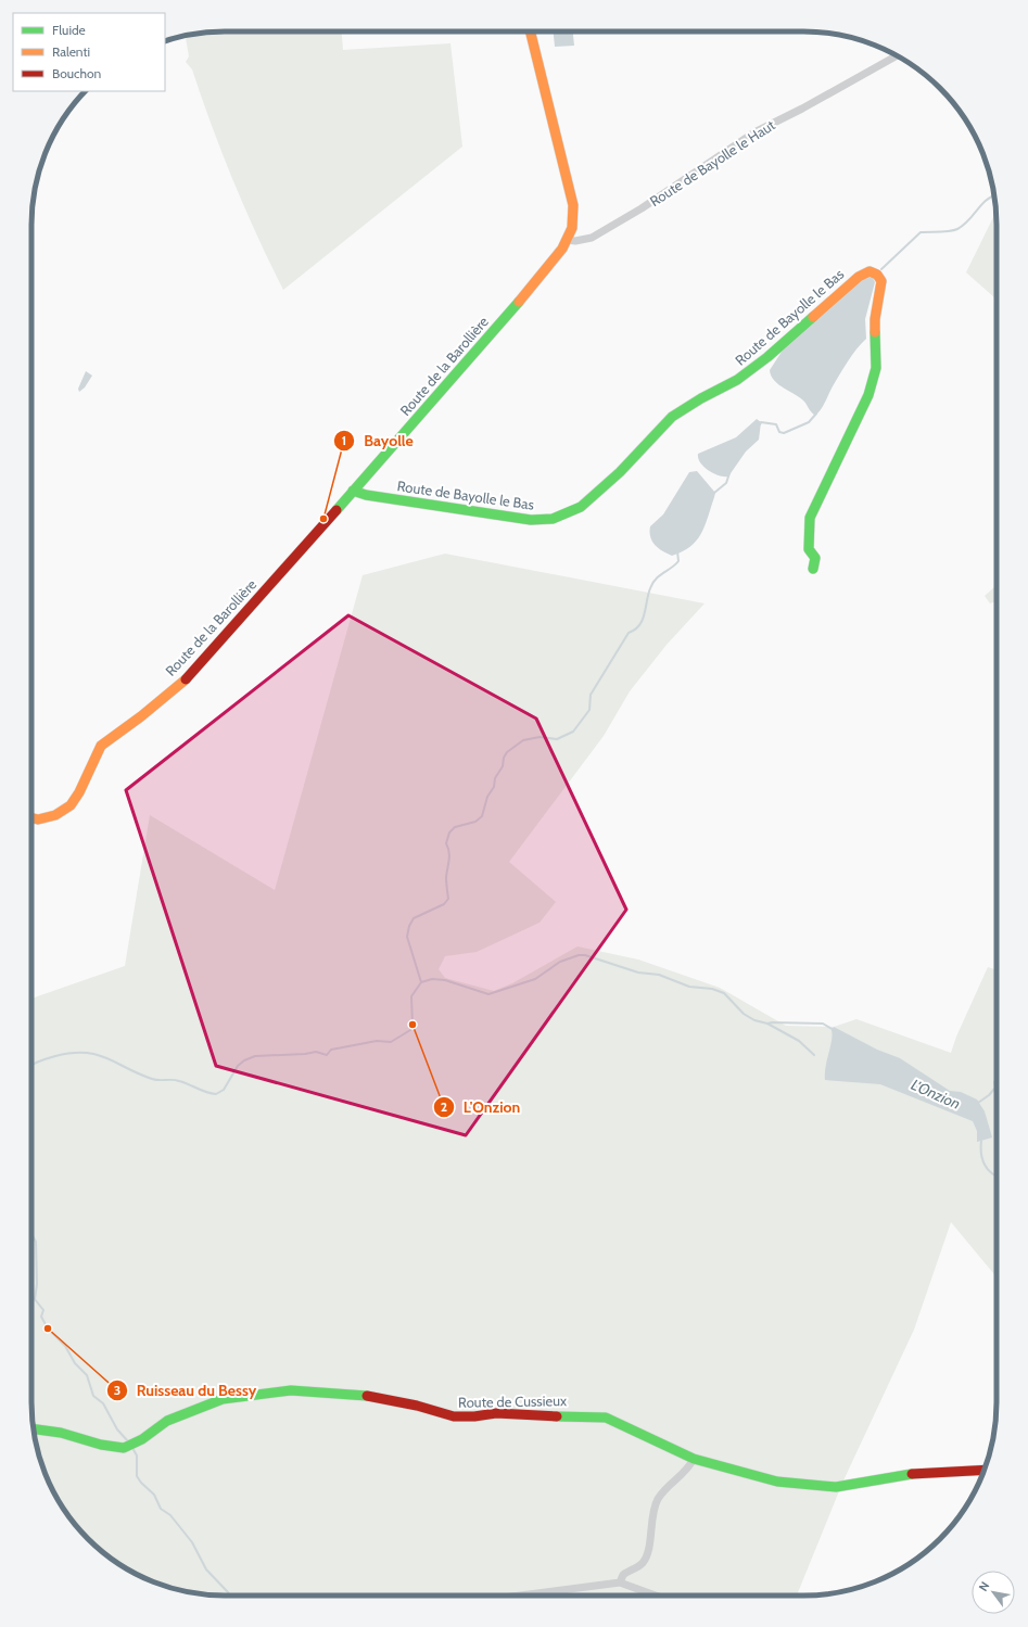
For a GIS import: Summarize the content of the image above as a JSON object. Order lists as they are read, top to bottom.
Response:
{
  "streets": {
    "street": [
      "Route de Bayolle le Haut",
      "Route de Bayolle le Bas",
      "Route de la Barollière",
      "Route de Cussieux"
    ]
  },
  "crossings": [
    ["Route de Bayolle le Haut", "Route de la Barollière"],
    ["Route de Bayolle le Bas", "Route de la Barollière"]
  ],
  "water": ["L'Onzion"],
  "places": ["Bayolle", "L'Onzion", "Ruisseau du Bessy"],
  "legend": ["Fluide", "Ralenti", "Bouchon"],
  "north": "top left"
}
